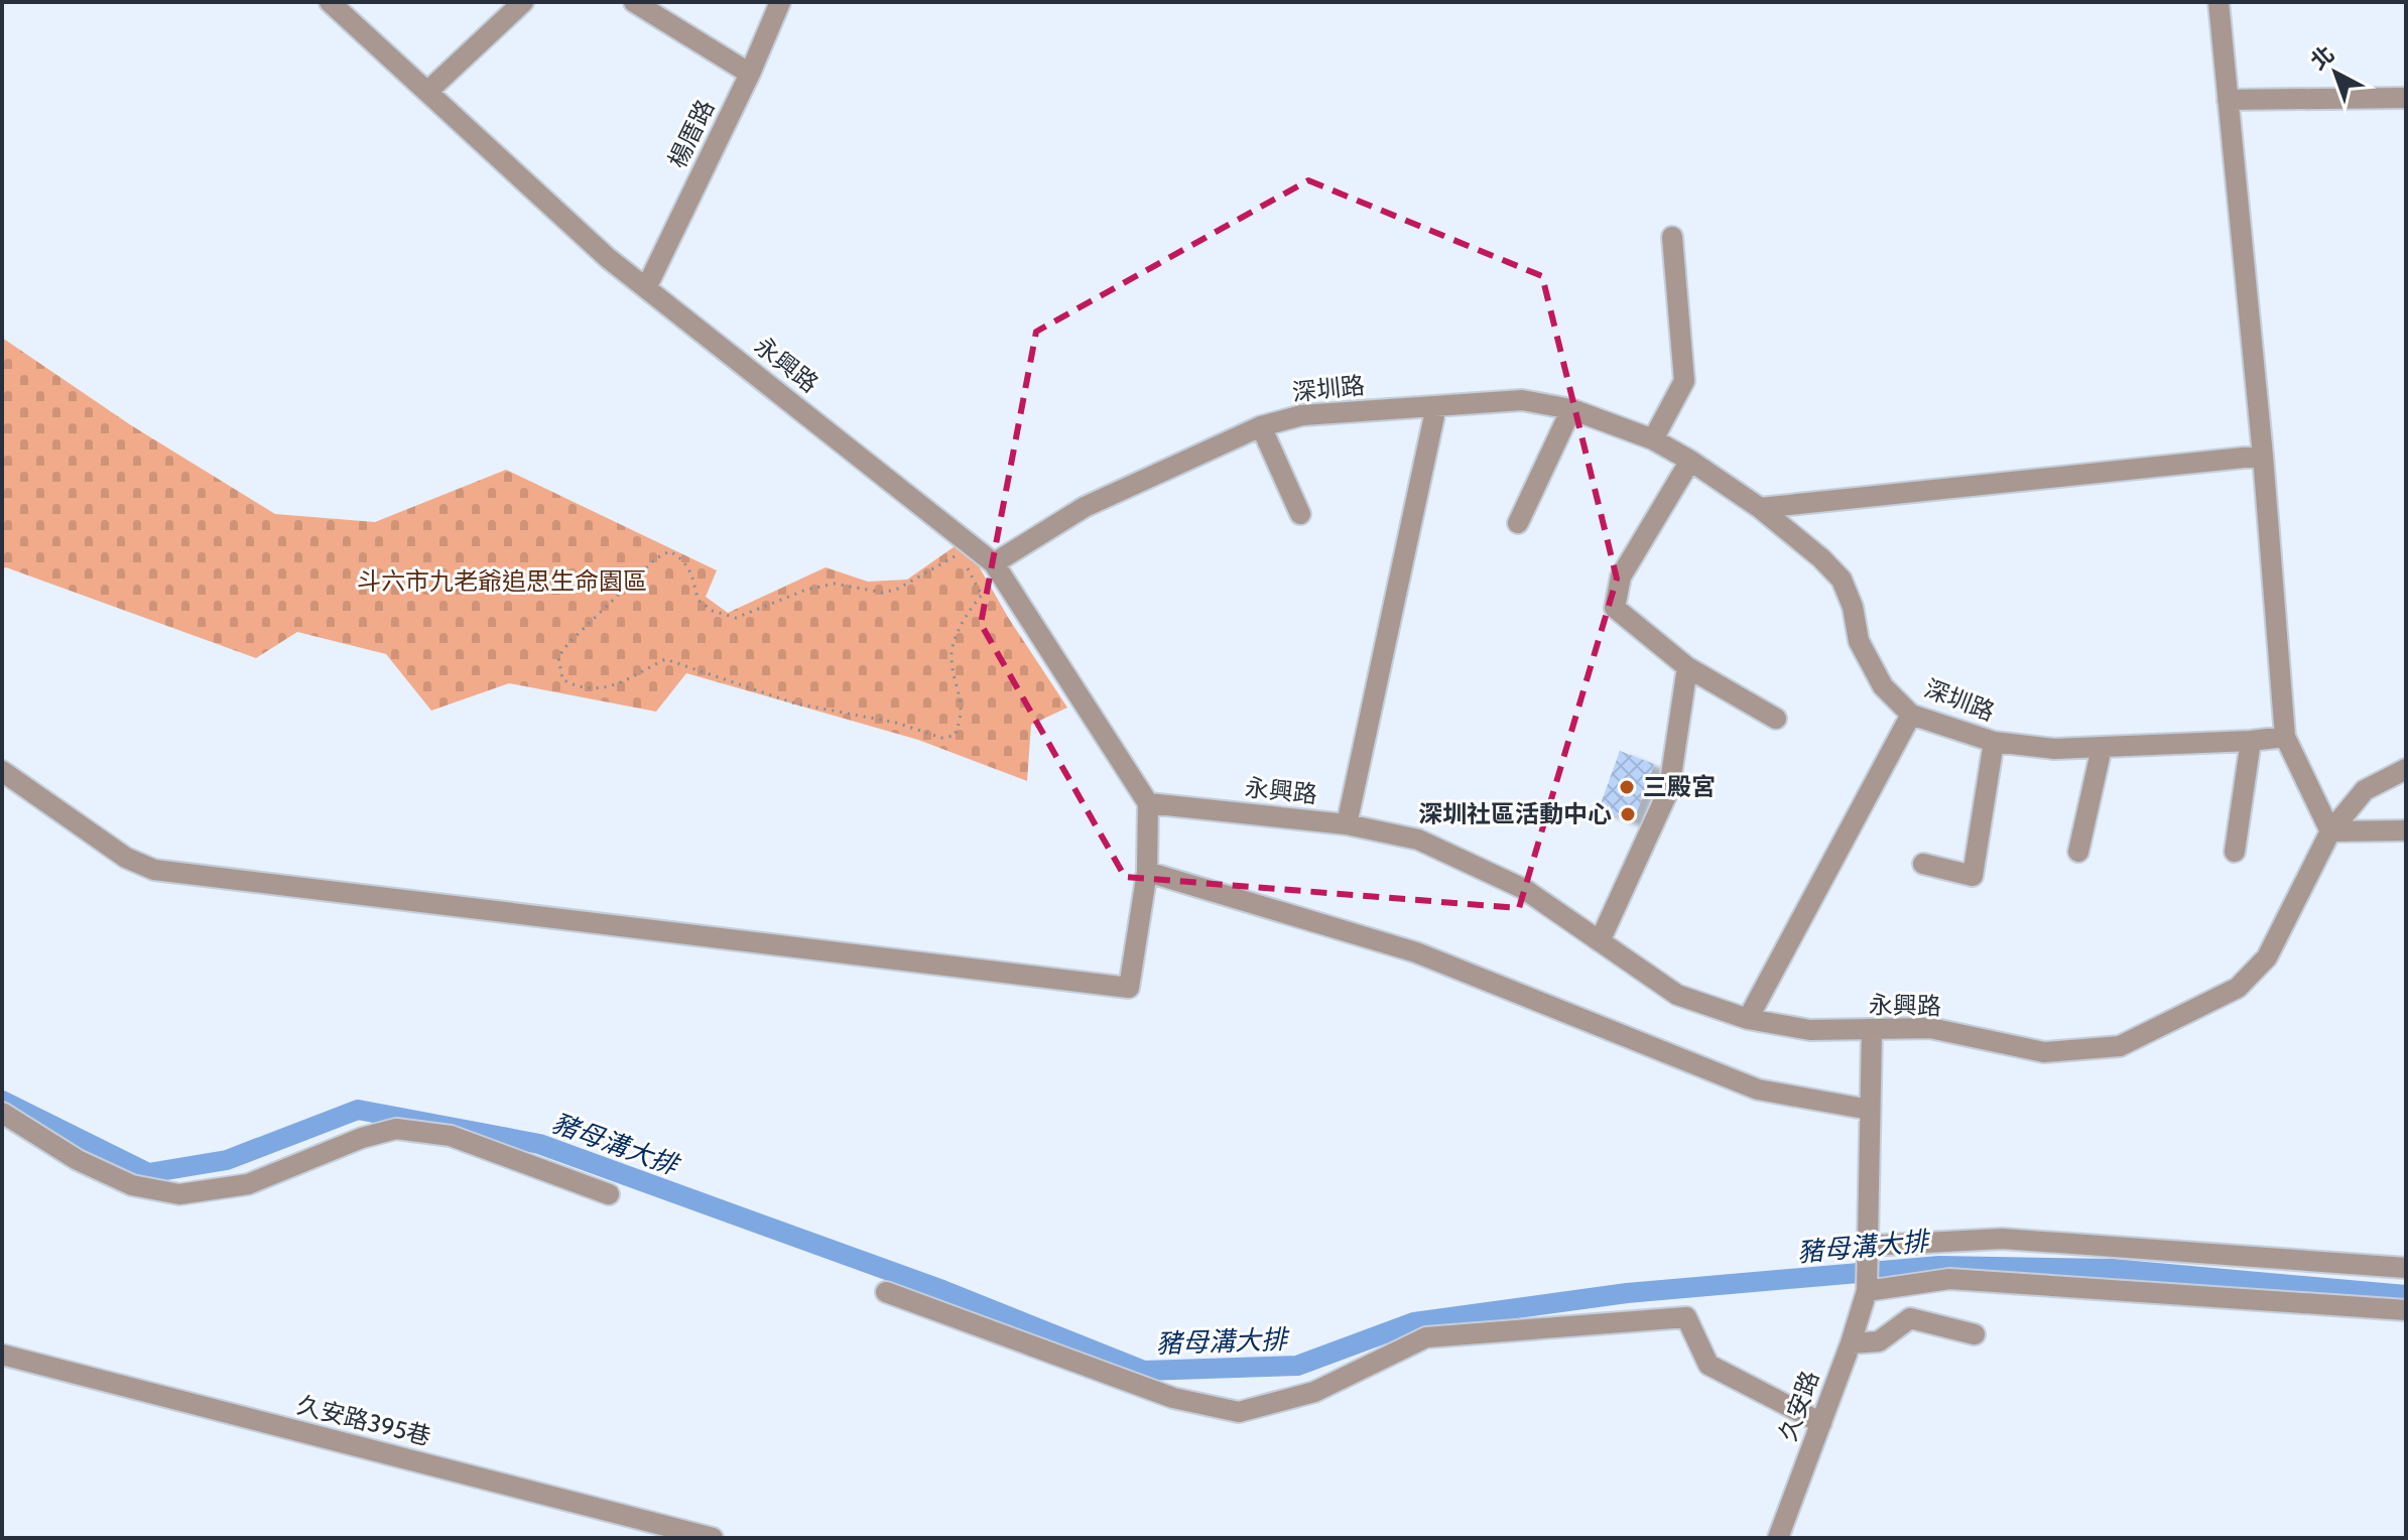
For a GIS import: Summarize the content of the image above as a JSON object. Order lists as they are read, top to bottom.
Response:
{
  "streets": {
    "street": [
      "楊厝路",
      "永興路",
      "深圳路",
      "久安路",
      "久安路395巷"
    ]
  },
  "crossings": [
    ["楊厝路", "永興路"],
    ["永興路", "深圳路"],
    ["永興路", "久安路"]
  ],
  "water": ["豬母溝大排"],
  "parks": ["斗六市九老爺追思生命園區"],
  "places": ["三殿宮", "深圳社區活動中心"],
  "north": "top left"
}
